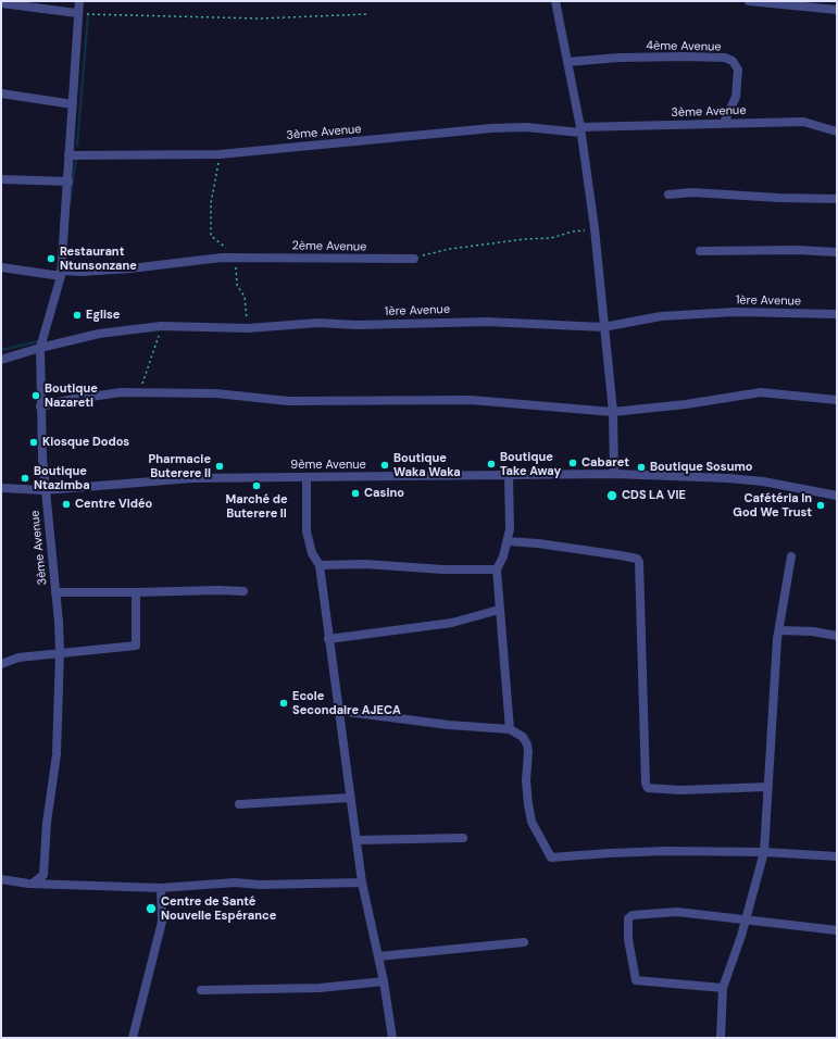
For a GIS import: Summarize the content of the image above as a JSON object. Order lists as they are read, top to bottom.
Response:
{
  "streets": {
    "street": [
      "4ème Avenue",
      "3ème Avenue",
      "2ème Avenue",
      "1ère Avenue",
      "9ème Avenue"
    ]
  },
  "crossings": [
    ["4ème Avenue", "3ème Avenue"],
    ["3ème Avenue", "2ème Avenue"],
    ["3ème Avenue", "1ère Avenue"],
    ["3ème Avenue", "9ème Avenue"]
  ],
  "places": [
    "Restaurant Ntunsonzane",
    "Eglise",
    "Boutique Nazareti",
    "Kiosque Dodos",
    "Cabaret",
    "Boutique Take Away",
    "Boutique Waka Waka",
    "Pharmacie Buterere II",
    "Boutique Sosumo",
    "Boutique Ntazimba",
    "Marché de Buterere II",
    "Casino",
    "CDS LA VIE",
    "Centre Vidéo",
    "Cafétéria In God We Trust",
    "Ecole Secondaire AJECA",
    "Centre de Santé Nouvelle Espérance"
  ]
}
